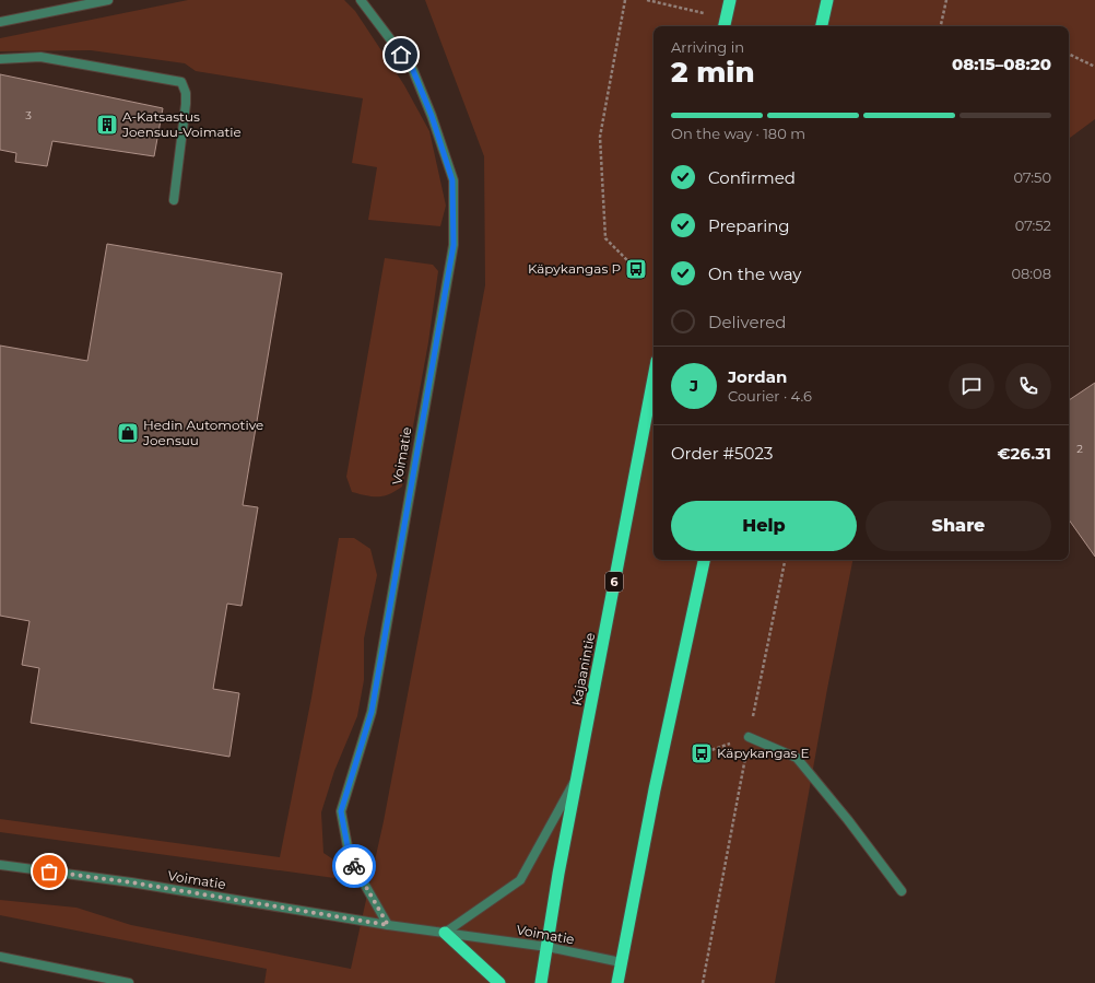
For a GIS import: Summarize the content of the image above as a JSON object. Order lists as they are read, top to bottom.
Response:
{
  "streets": {
    "highway": ["6", "Kajaanintie"],
    "street": ["Voimatie"]
  },
  "crossings": [
    ["Voimatie", "Kajaanintie"]
  ],
  "places": {
    "building": ["A-Katsastus Joensuu-Voimatie"],
    "bus stop": ["Käpykangas P", "Käpykangas E"],
    "shop": ["Hedin Automotive Joensuu"]
  },
  "house_numbers": ["3", "2"],
  "page": {
    "heading": ["2 min", "Arriving in", "08:15–08:20"],
    "panel": [
      "Jordan",
      "Courier · 4.6",
      "Order #5023",
      "€26.31"
    ],
    "bar": "On the way · 180 m",
    "list": [
      ["Confirmed", "07:50"],
      ["Preparing", "07:52"],
      ["On the way", "08:08"],
      "Delivered"
    ],
    "round": "J",
    "buttons": ["Help", "Share"]
  }
}
